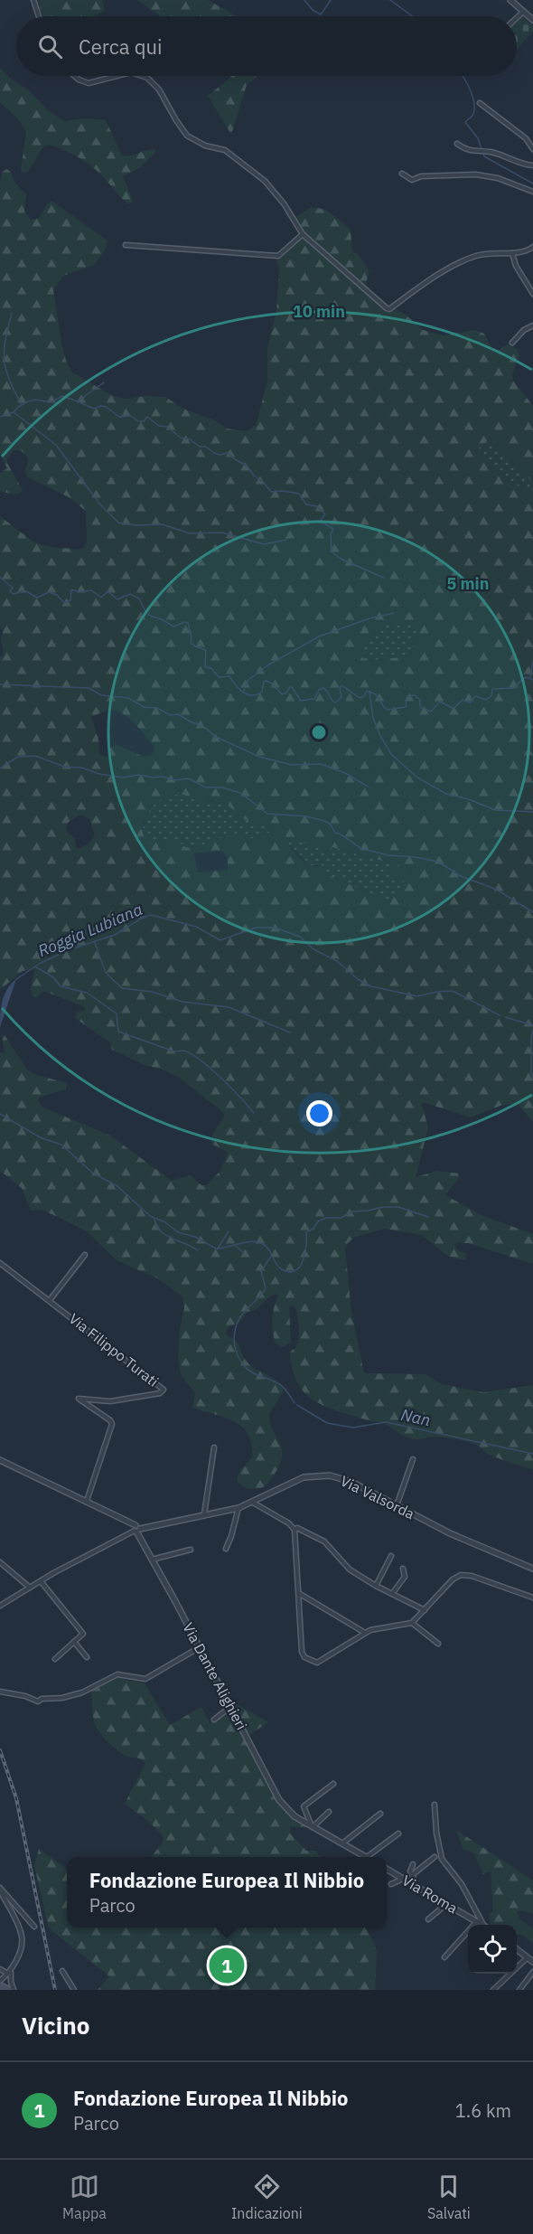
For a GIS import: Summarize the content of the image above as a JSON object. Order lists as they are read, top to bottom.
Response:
{
  "streets": {
    "street": [
      "Via Filippo Turati",
      "Via Valsorda",
      "Via Dante Alighieri",
      "Via Roma"
    ]
  },
  "crossings": [
    ["Via Valsorda", "Via Dante Alighieri"]
  ],
  "water": ["Roggia Lubiana", "Nan"],
  "page": {
    "search": "Cerca qui",
    "popup": ["Fondazione Europea Il Nibbio", "Parco"],
    "pins": "1",
    "heading": "Vicino",
    "list": [
      {
        "mark": "1",
        "name": "Fondazione Europea Il Nibbio",
        "note": "Parco",
        "value": "1.6 km"
      }
    ],
    "nav": ["Mappa", "Indicazioni", "Salvati"]
  },
  "rings": ["10 min", "5 min"]
}
